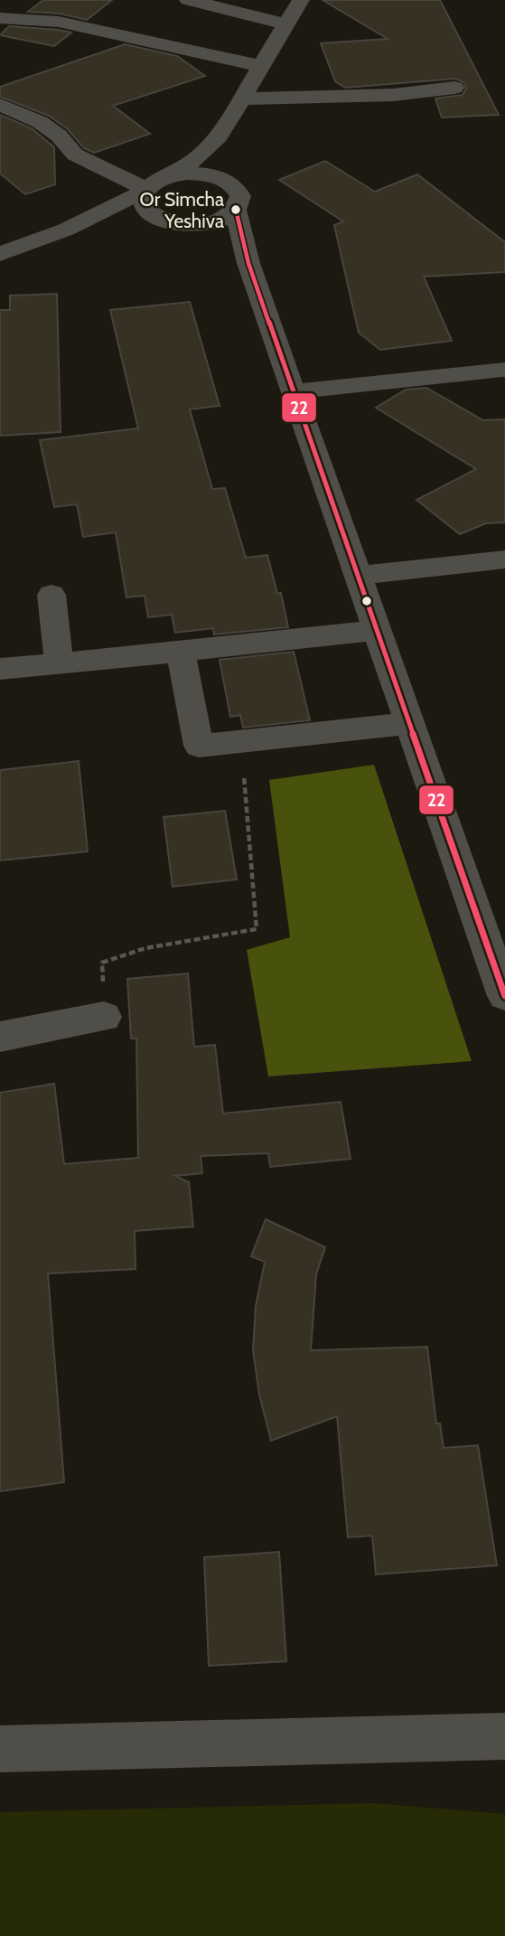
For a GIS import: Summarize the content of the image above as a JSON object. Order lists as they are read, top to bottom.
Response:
{
  "places": ["Or Simcha Yeshiva"],
  "lines": ["transit line 22"]
}
